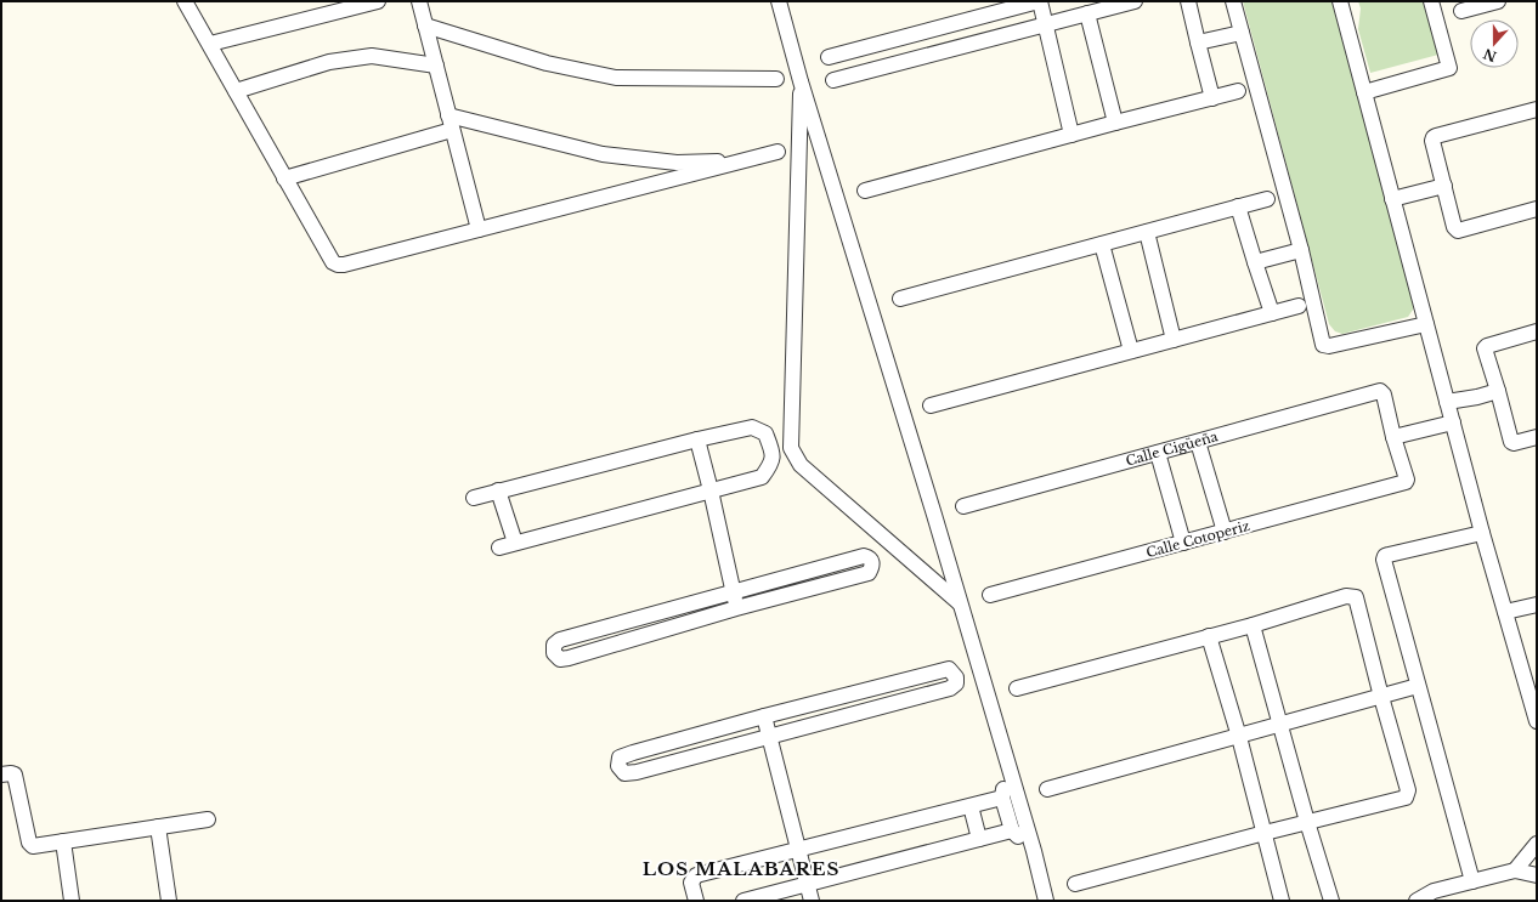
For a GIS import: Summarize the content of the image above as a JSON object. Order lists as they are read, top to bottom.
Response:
{
  "streets": {
    "street": ["Calle Cigüeña", "Calle Cotoperiz"]
  },
  "crossings": [
    ["Calle Cigüeña", "Calle Cotoperiz"]
  ],
  "districts": ["LOS MALABARES"],
  "north": "bottom"
}
